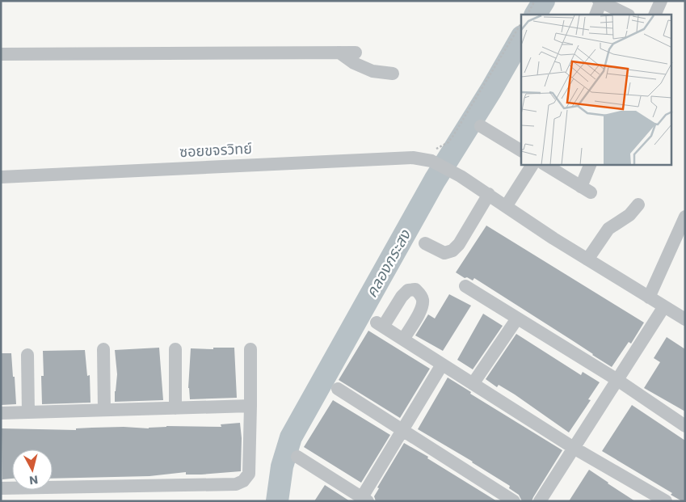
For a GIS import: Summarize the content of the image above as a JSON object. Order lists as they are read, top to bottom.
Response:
{
  "streets": {
    "street": ["ซอยขจรวิทย์"]
  },
  "water": ["คลองกระสง"],
  "north": "bottom"
}
